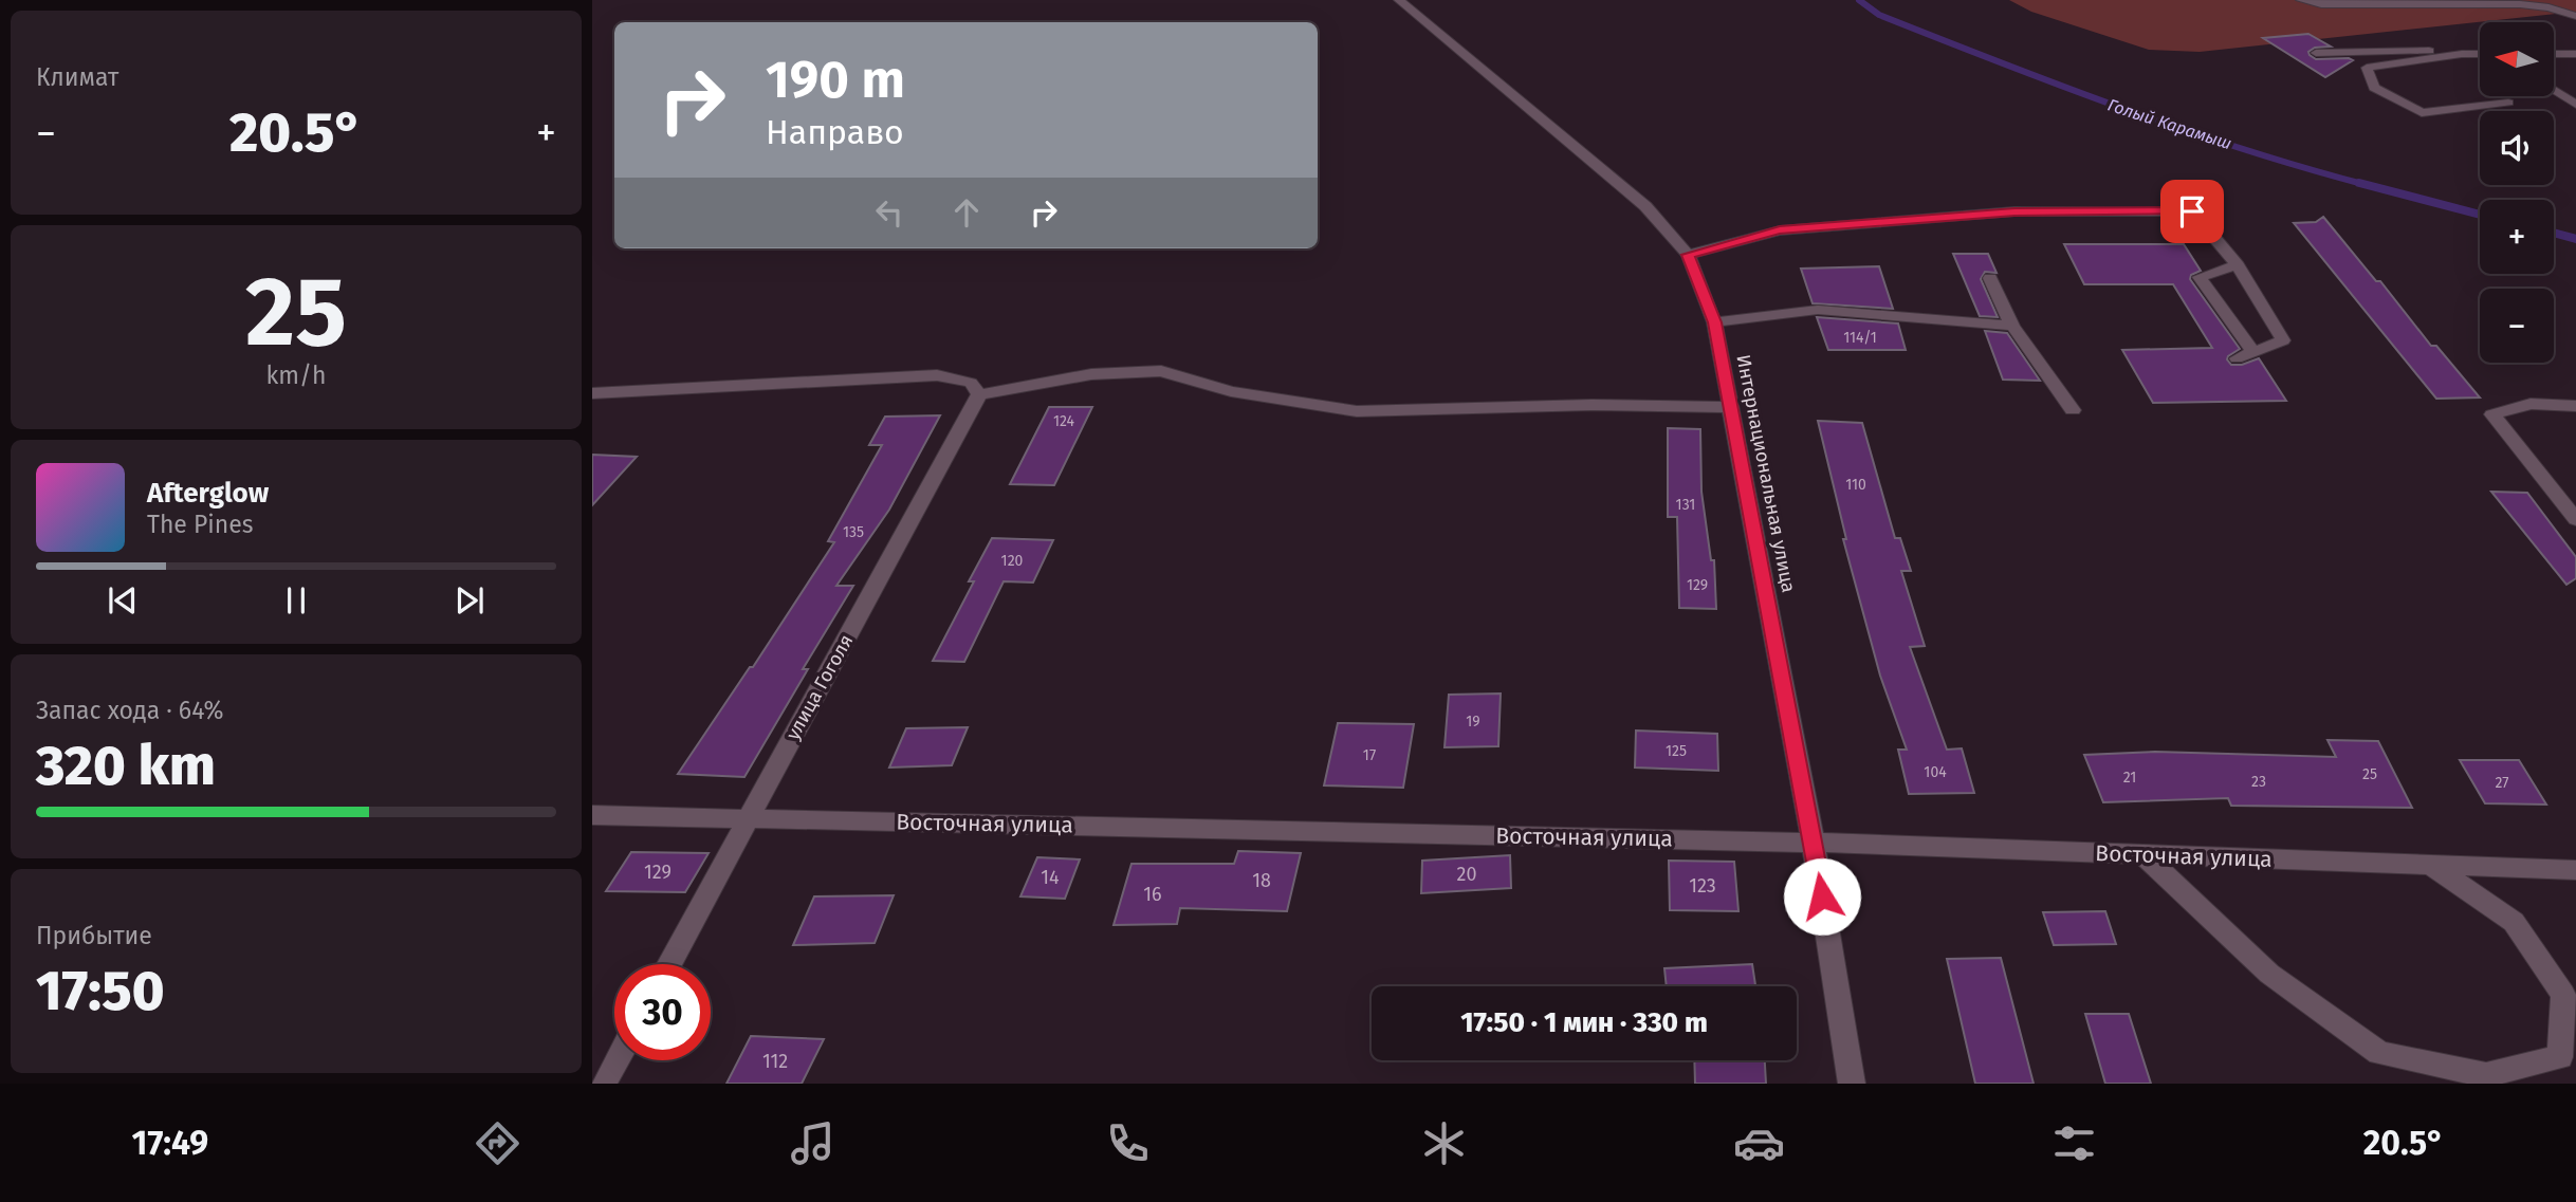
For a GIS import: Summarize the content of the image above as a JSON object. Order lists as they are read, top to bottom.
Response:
{
  "streets": {
    "street": ["Интернациональная улица", "улица Гоголя", "Восточная улица"]
  },
  "crossings": [
    ["Интернациональная улица", "Восточная улица"],
    ["улица Гоголя", "Восточная улица"]
  ],
  "water": ["Голый Карамыш"],
  "house_numbers": [
    "114/1",
    "124",
    "110",
    "131",
    "135",
    "120",
    "129",
    "19",
    "125",
    "17",
    "104",
    "25",
    "21",
    "23",
    "27",
    "129",
    "20",
    "14",
    "18",
    "123",
    "16",
    "112"
  ],
  "north": "left",
  "page": {
    "tile": [
      "Климат",
      ["25", "km/h"],
      ["Запас хода · 64%", "320 km"],
      ["Прибытие", "17:50"]
    ],
    "map_buttons": ["+", "−"],
    "turn": ["190 m", "Направо"],
    "heat": ["−", "20.5°", "+"],
    "song": ["Afterglow", "The Pines"],
    "limit": "30",
    "trip": "17:50 · 1 мин · 330 m",
    "tabs": ["17:49", "20.5°"]
  }
}
